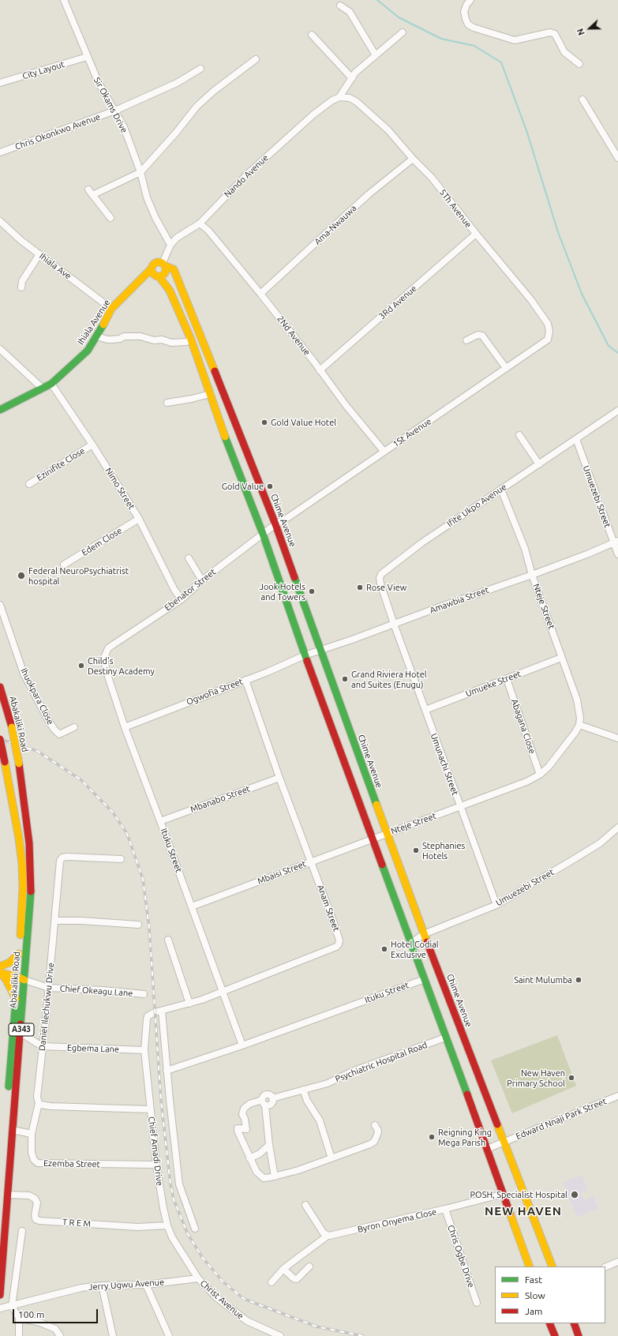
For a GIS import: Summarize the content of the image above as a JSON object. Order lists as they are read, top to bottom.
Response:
{
  "streets": {
    "main road": [
      "Ihiala Avenue",
      "Chime Avenue",
      "Abakaliki Road",
      "A343"
    ],
    "street": [
      "City Layout",
      "Sir Okams Drive",
      "Chris Okonkwo Avenue",
      "Nando Avenue",
      "5Th Avenue",
      "Ama-Nwauwa",
      "Ihiala Ave",
      "3Rd Avenue",
      "2Nd Avenue",
      "1St Avenue",
      "Ezinifite Close",
      "Nimo Street",
      "Umuezebi Street",
      "Ifite Ukpo Avenue",
      "Edem Close",
      "Ebenator Street",
      "Amawbia Street",
      "Nteje Street",
      "Umueke Street",
      "Ogwofia Street",
      "Ihuokpara Close",
      "Abagana Close",
      "Umunachi Street",
      "Mbanabo Street",
      "Ituku Street",
      "Mbaisi Street",
      "Anam Street",
      "Chief Okeagu Lane",
      "Daniel Ilechukwu Drive",
      "Egbema Lane",
      "Psychiatric Hospital Road",
      "Edward Nnaji Park Street",
      "Chief Amadi Drive",
      "Ezemba Street",
      "Byron Onyema Close",
      "T R E M",
      "Chris Ogbe Drive",
      "Jerry Ugwu Avenue",
      "Christ Avenue"
    ]
  },
  "crossings": [
    ["City Layout", "Sir Okams Drive"],
    ["Sir Okams Drive", "Chris Okonkwo Avenue"],
    ["Sir Okams Drive", "Nando Avenue"],
    ["Nando Avenue", "5Th Avenue"],
    ["Nando Avenue", "Ihiala Avenue"],
    ["Nando Avenue", "2Nd Avenue"],
    ["Nando Avenue", "Chime Avenue"],
    ["5Th Avenue", "Ama-Nwauwa"],
    ["5Th Avenue", "3Rd Avenue"],
    ["5Th Avenue", "1St Avenue"],
    ["Ama-Nwauwa", "2Nd Avenue"],
    ["Ihiala Ave", "Ihiala Avenue"],
    ["3Rd Avenue", "2Nd Avenue"],
    ["Ihiala Avenue", "Nimo Street"],
    ["Ihiala Avenue", "Chime Avenue"],
    ["2Nd Avenue", "1St Avenue"],
    ["1St Avenue", "Chime Avenue"],
    ["1St Avenue", "Ebenator Street"],
    ["Ezinifite Close", "Nimo Street"],
    ["Nimo Street", "Edem Close"],
    ["Nimo Street", "Ebenator Street"],
    ["Umuezebi Street", "Ifite Ukpo Avenue"],
    ["Umuezebi Street", "Chime Avenue"],
    ["Umuezebi Street", "Amawbia Street"],
    ["Umuezebi Street", "Umunachi Street"],
    ["Ifite Ukpo Avenue", "Amawbia Street"],
    ["Ifite Ukpo Avenue", "Nteje Street"],
    ["Ifite Ukpo Avenue", "Umunachi Street"],
    ["Chime Avenue", "Ebenator Street"],
    ["Chime Avenue", "Amawbia Street"],
    ["Chime Avenue", "Nteje Street"],
    ["Chime Avenue", "Edward Nnaji Park Street"],
    ["Ebenator Street", "Ituku Street"],
    ["Amawbia Street", "Nteje Street"],
    ["Amawbia Street", "Ogwofia Street"],
    ["Amawbia Street", "Umunachi Street"],
    ["Nteje Street", "Umueke Street"],
    ["Nteje Street", "Abagana Close"],
    ["Nteje Street", "Umunachi Street"],
    ["Nteje Street", "Mbaisi Street"],
    ["Umueke Street", "Abagana Close"],
    ["Umueke Street", "Umunachi Street"],
    ["Ogwofia Street", "Ituku Street"],
    ["Ogwofia Street", "Anam Street"],
    ["Abakaliki Road", "Chief Okeagu Lane"],
    ["Abakaliki Road", "T R E M"],
    ["Mbanabo Street", "Ituku Street"],
    ["Mbanabo Street", "Anam Street"],
    ["Ituku Street", "Mbaisi Street"],
    ["Ituku Street", "Anam Street"],
    ["Mbaisi Street", "Anam Street"],
    ["Anam Street", "Chief Amadi Drive"],
    ["Chief Okeagu Lane", "Daniel Ilechukwu Drive"],
    ["Daniel Ilechukwu Drive", "Egbema Lane"],
    ["Egbema Lane", "Chief Amadi Drive"],
    ["Chief Amadi Drive", "Ezemba Street"],
    ["Chief Amadi Drive", "T R E M"],
    ["Chief Amadi Drive", "Jerry Ugwu Avenue"],
    ["Chief Amadi Drive", "Christ Avenue"],
    ["Byron Onyema Close", "Chris Ogbe Drive"],
    ["Jerry Ugwu Avenue", "Christ Avenue"]
  ],
  "districts": ["NEW HAVEN"],
  "places": [
    "Gold Value Hotel",
    "Gold Value",
    "Federal NeuroPsychiatrist hospital",
    "Rose View",
    "Jook Hotels and Towers",
    "Child's Destiny Academy",
    "Grand Riviera Hotel and Suites (Enugu)",
    "Stephanies Hotels",
    "Hotel Codial Exclusive",
    "Saint Mulumba",
    "New Haven Primary School",
    "Reigning King Mega Parish",
    "POSH, Specialist Hospital"
  ],
  "legend": ["Fast", "Slow", "Jam"],
  "scale_bar": "100 m",
  "north": "left"
}
